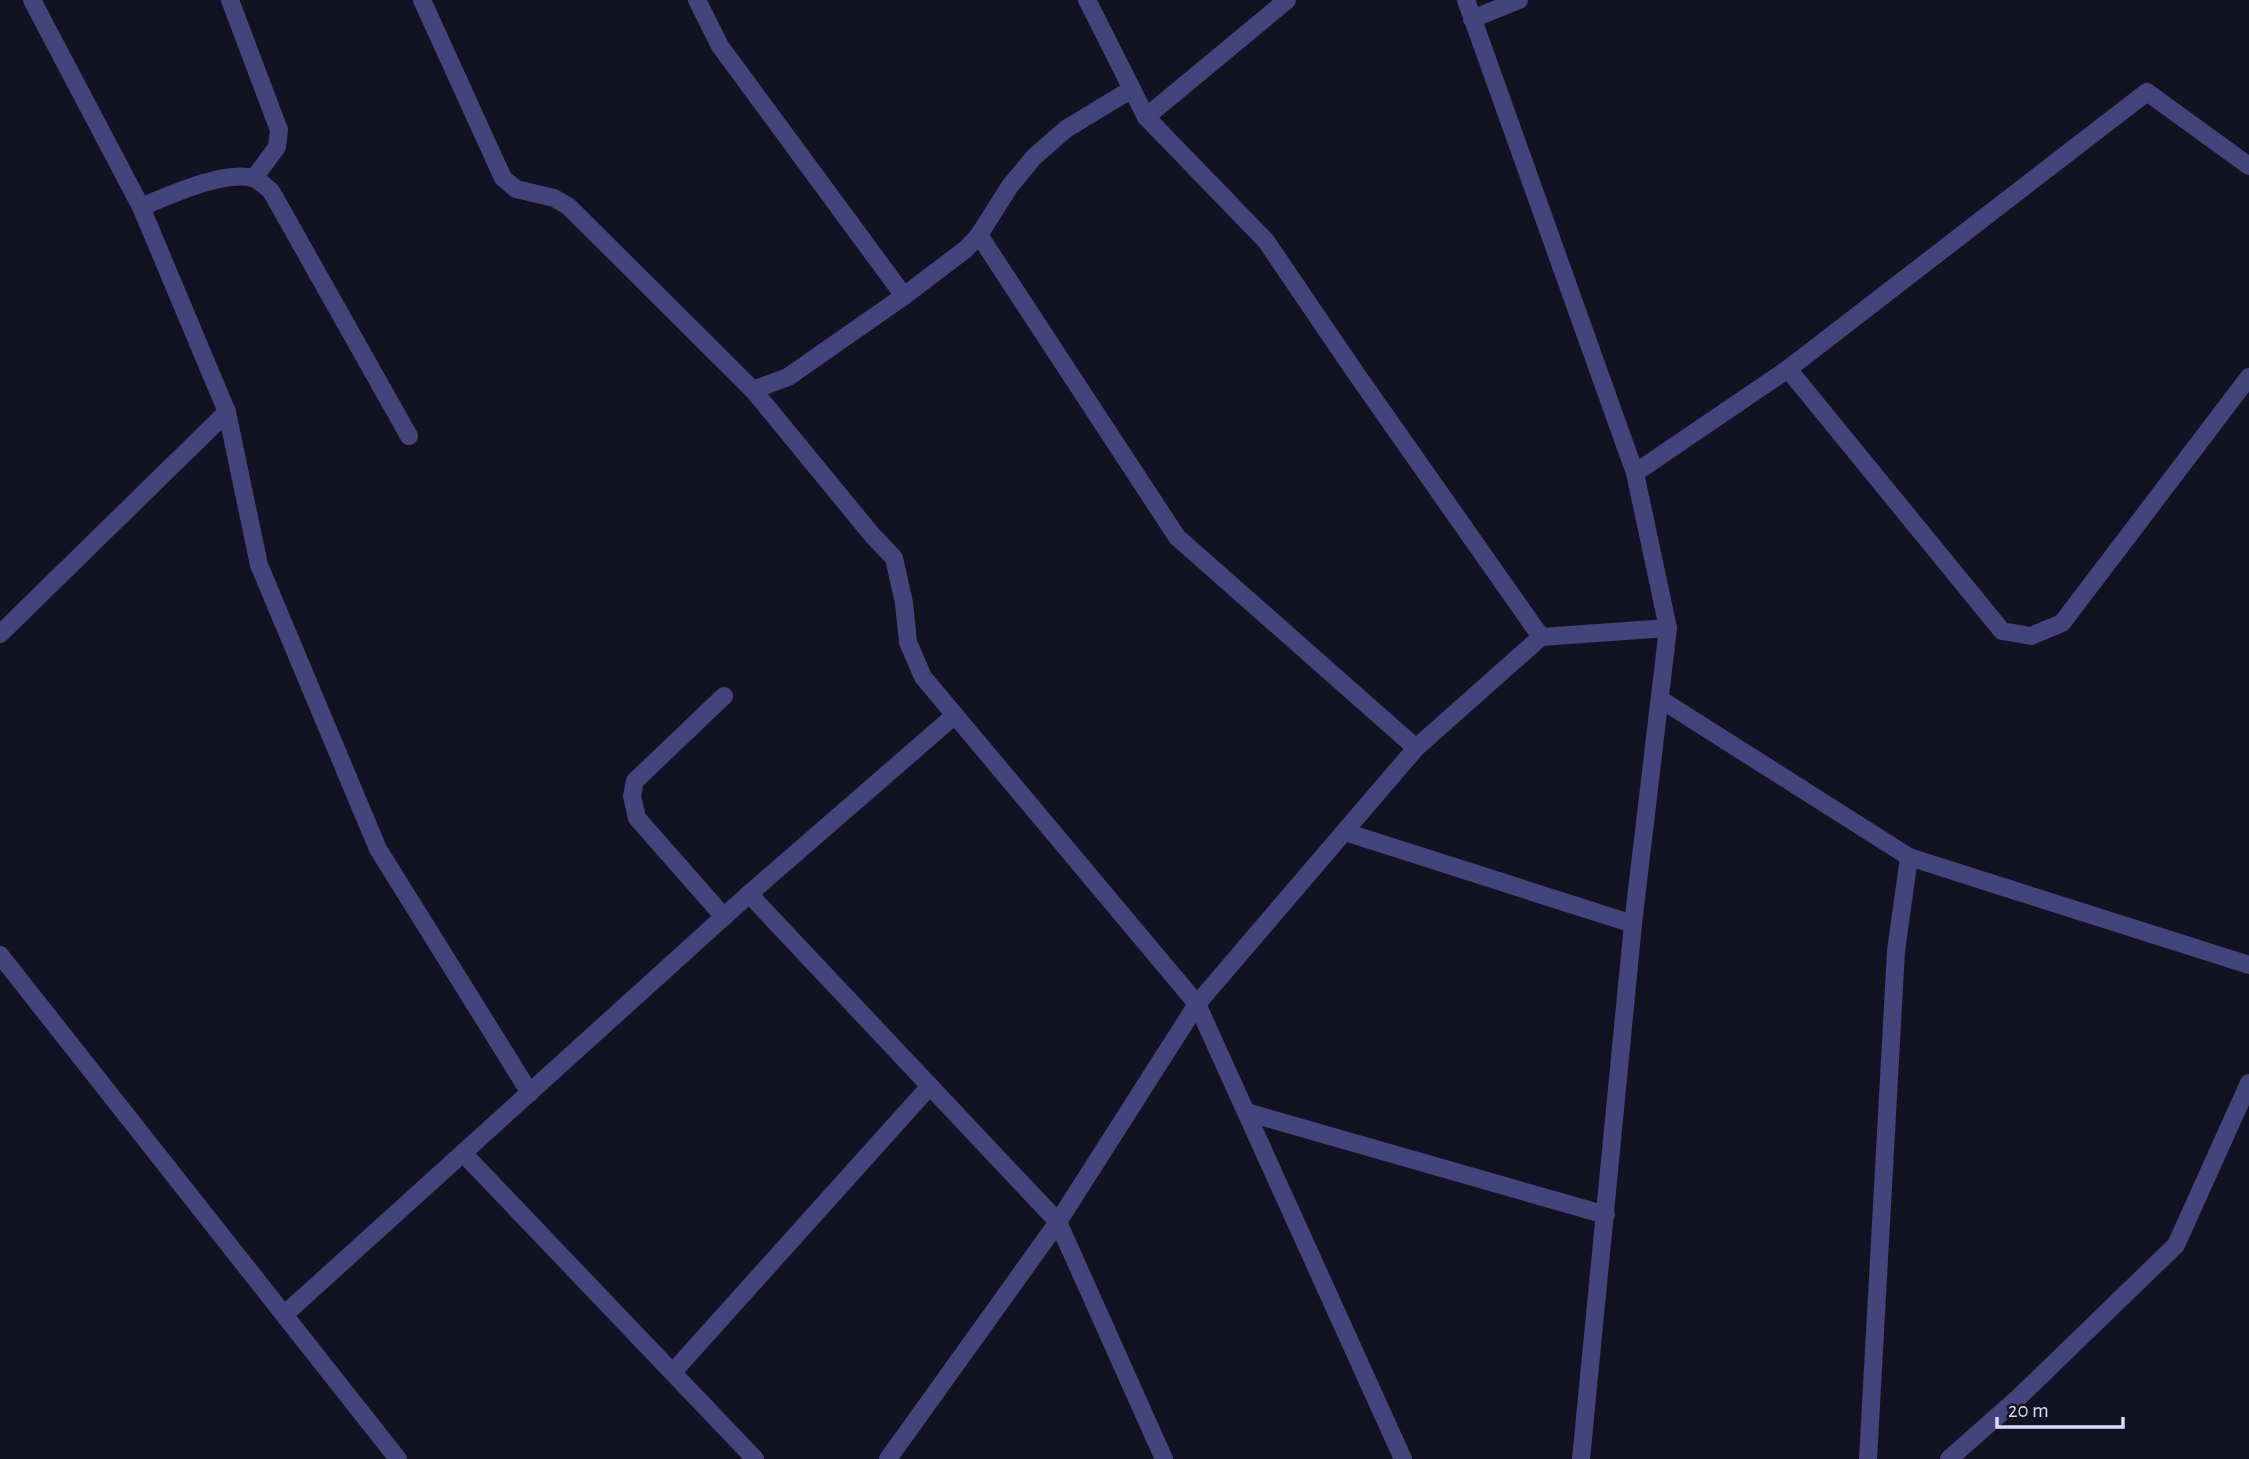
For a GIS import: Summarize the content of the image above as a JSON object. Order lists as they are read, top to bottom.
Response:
{
  "scale_bar": "20 m"
}
